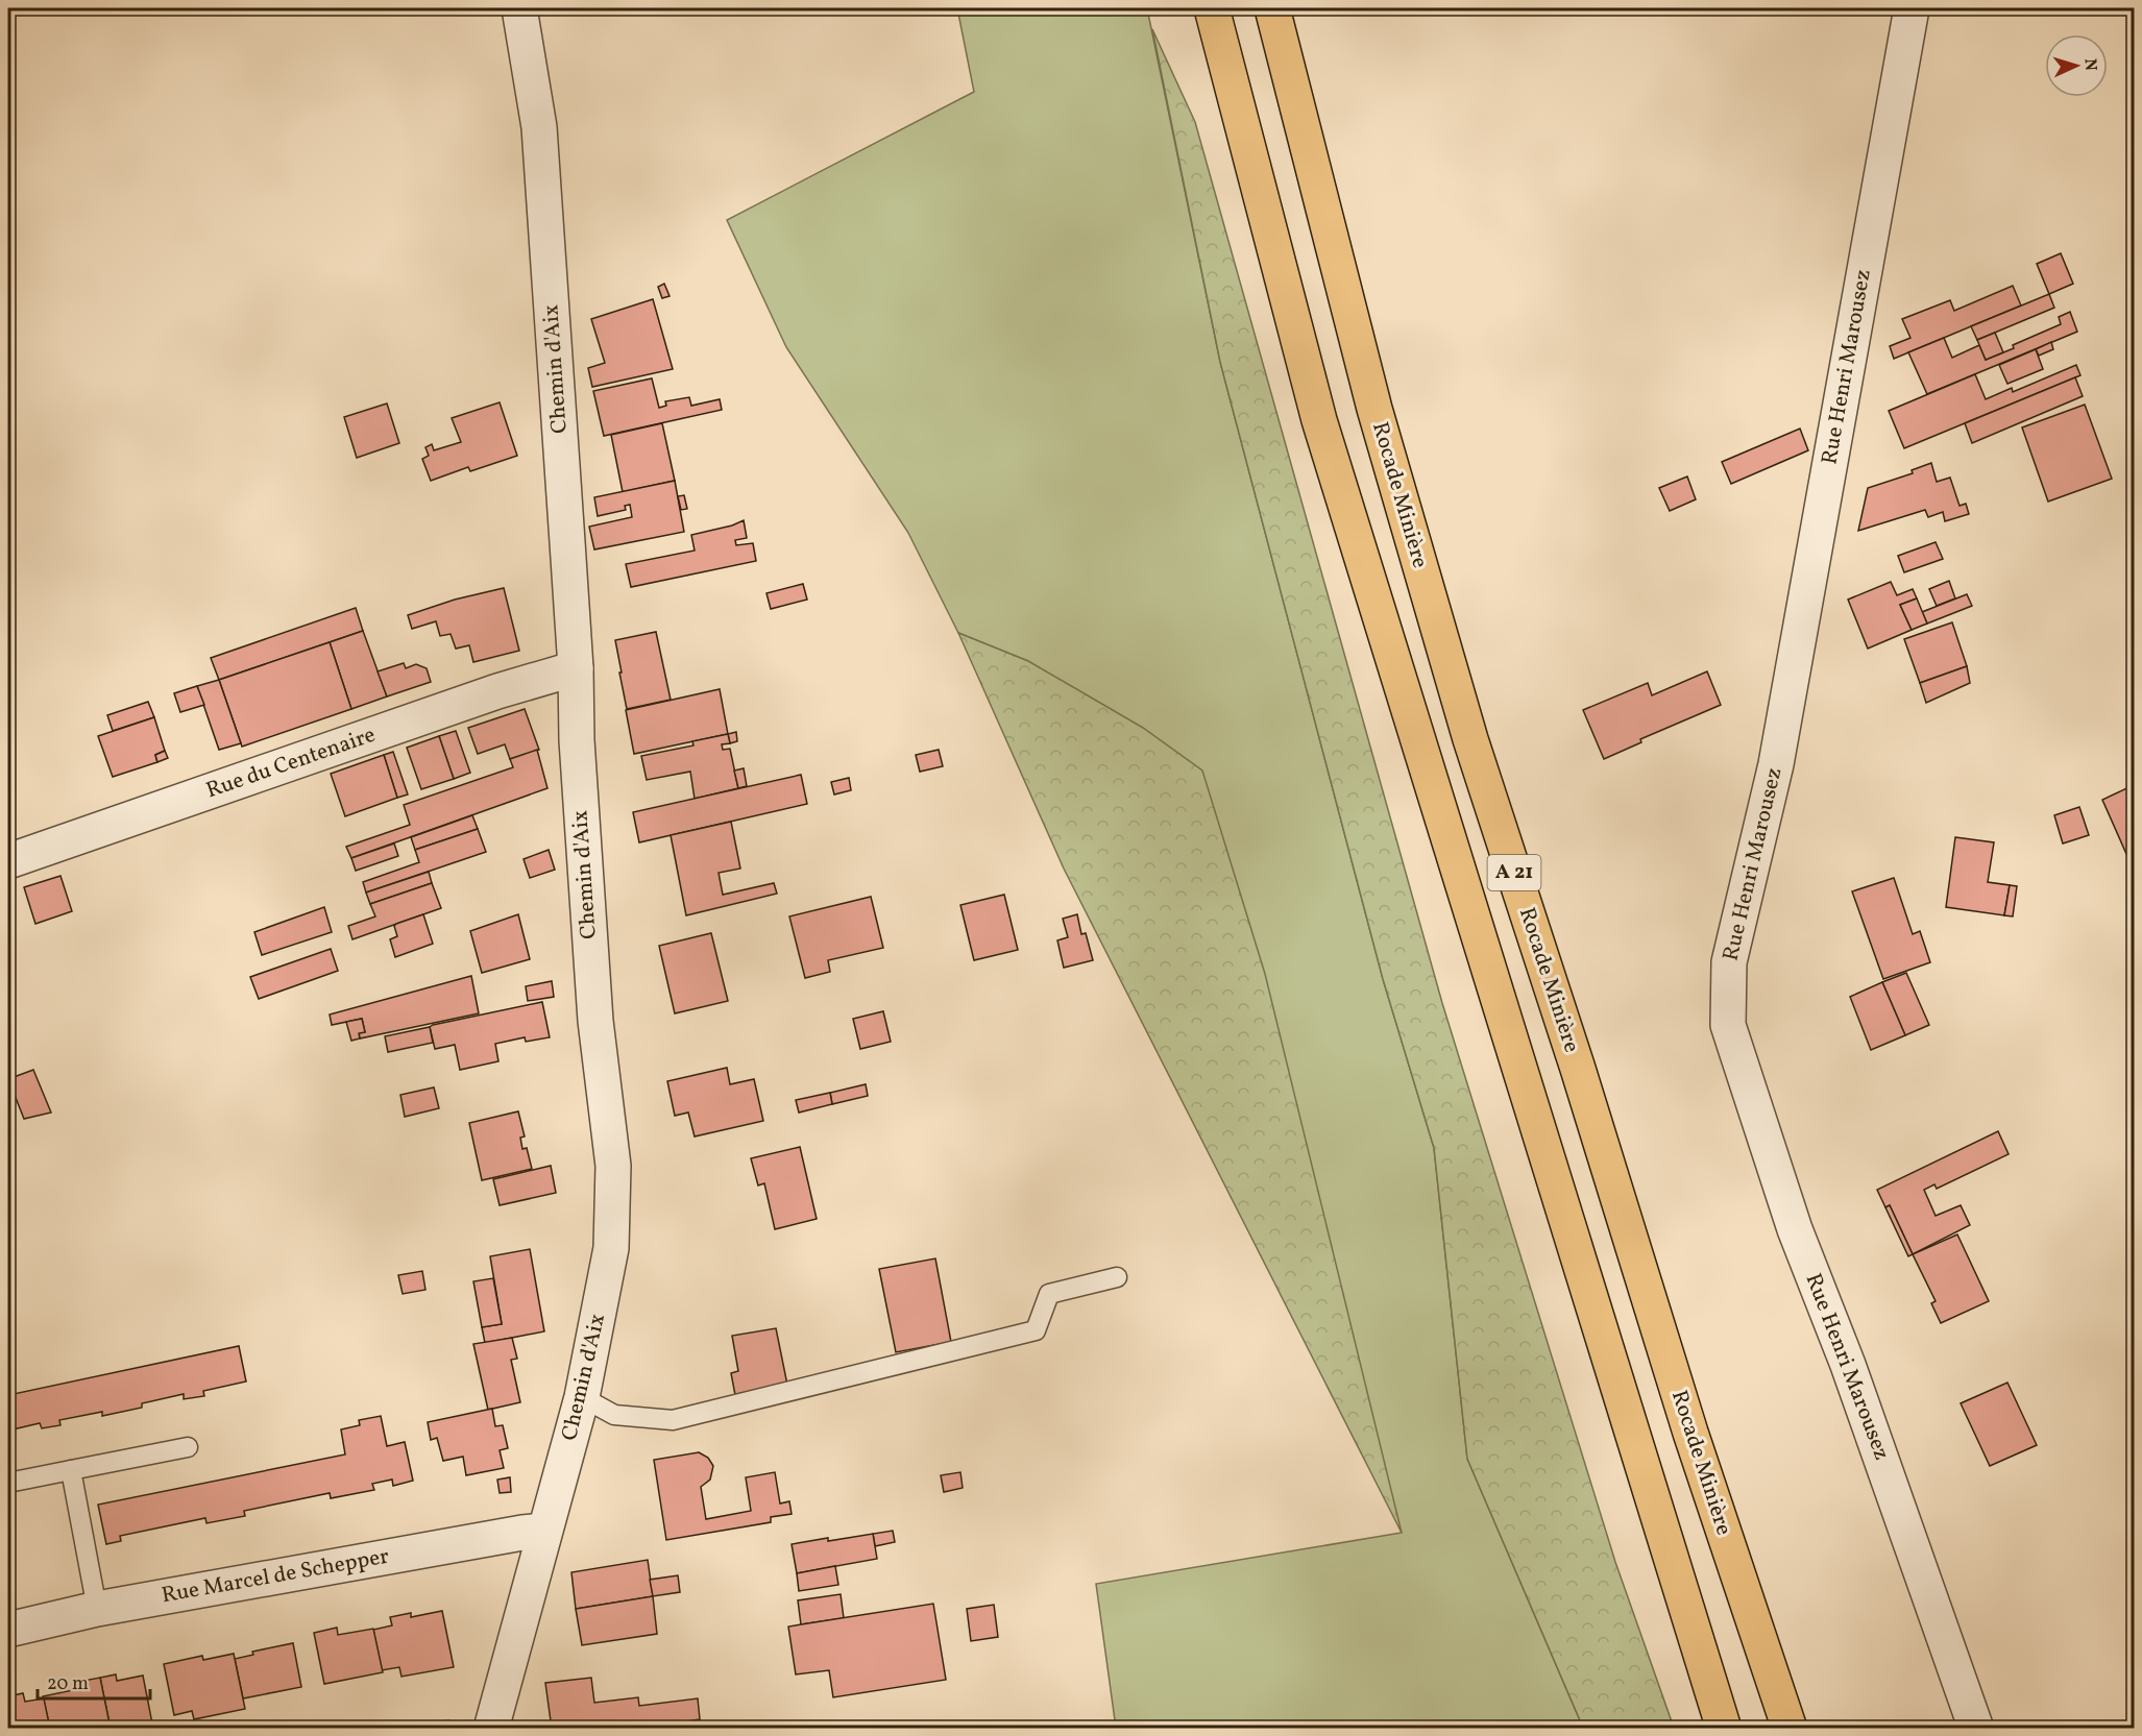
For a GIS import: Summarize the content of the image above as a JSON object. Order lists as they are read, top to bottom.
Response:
{
  "streets": {
    "highway": ["Rocade Minière", "A 21"],
    "street": [
      "Rue Henri Marousez",
      "Chemin d'Aix",
      "Rue du Centenaire",
      "Rue Marcel de Schepper"
    ]
  },
  "crossings": [
    ["Chemin d'Aix", "Rue du Centenaire"],
    ["Chemin d'Aix", "Rue Marcel de Schepper"]
  ],
  "scale_bar": "20 m",
  "north": "right"
}
